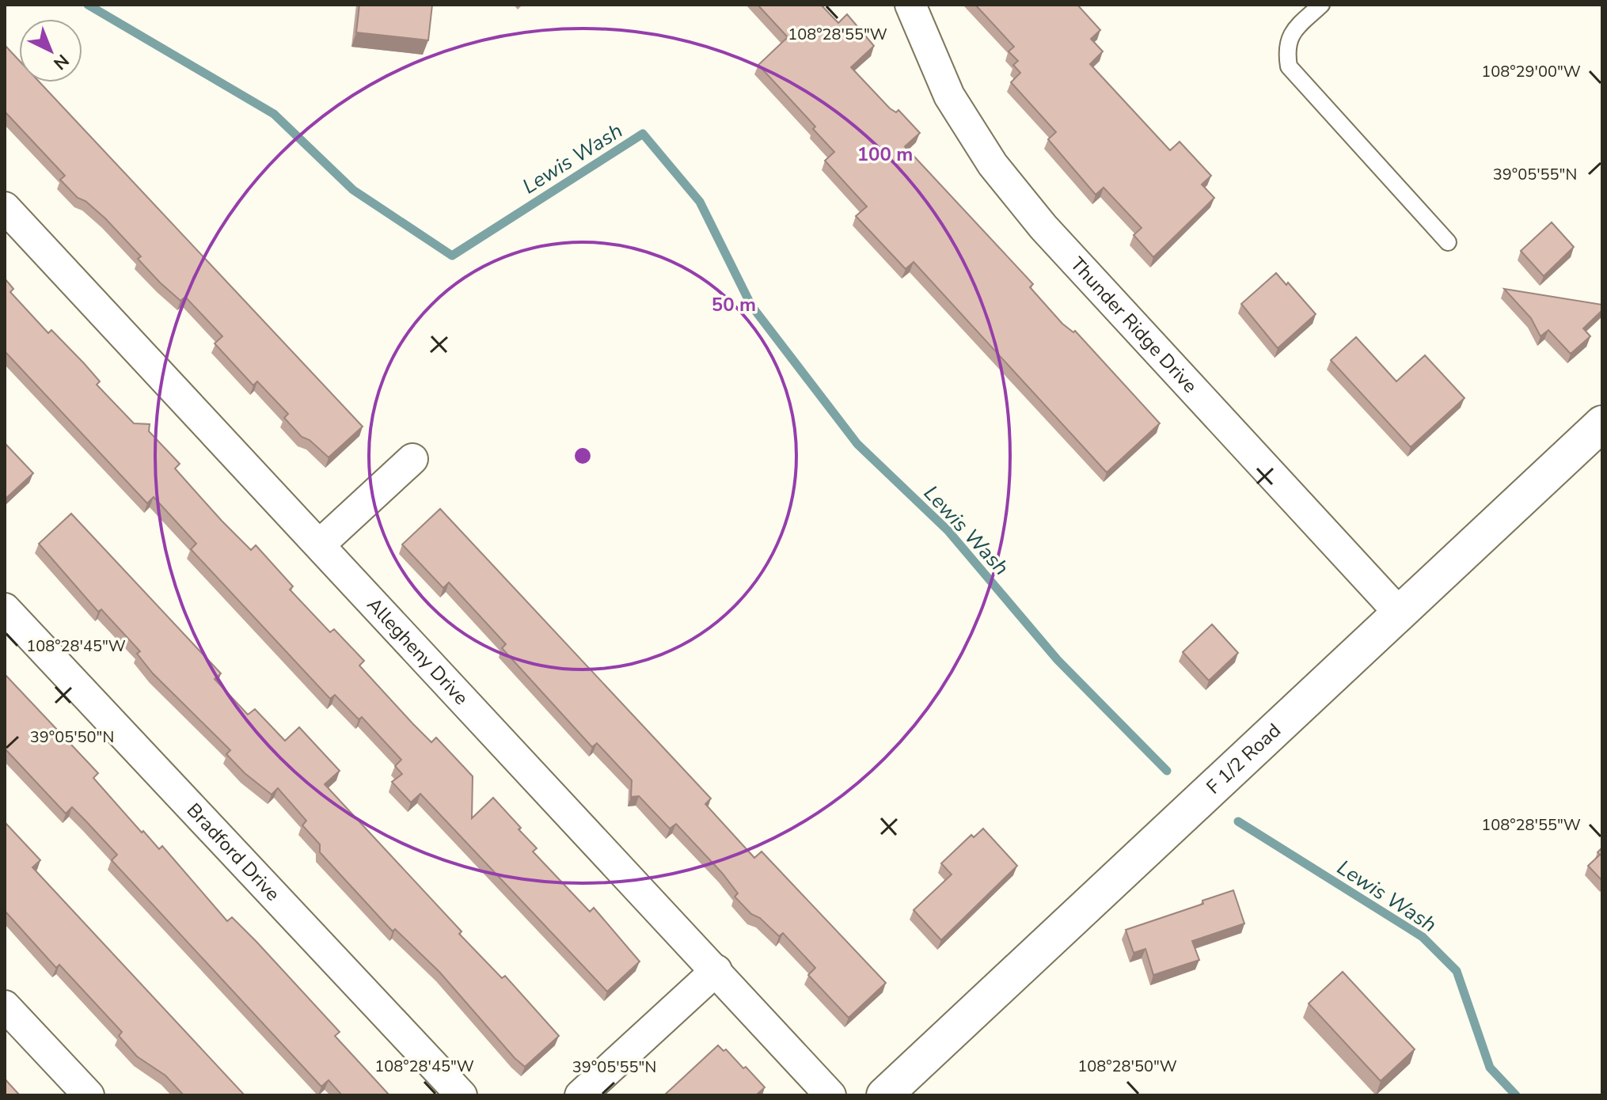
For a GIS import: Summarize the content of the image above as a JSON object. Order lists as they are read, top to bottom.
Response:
{
  "streets": {
    "street": [
      "Thunder Ridge Drive",
      "Allegheny Drive",
      "F 1/2 Road",
      "Bradford Drive"
    ]
  },
  "crossings": [
    ["Thunder Ridge Drive", "F 1/2 Road"]
  ],
  "water": ["Lewis Wash"],
  "north": "bottom right",
  "coordinates": [
    "108°28'55\"W",
    "108°29'00\"W",
    "39°05'55\"N",
    "108°28'45\"W",
    "39°05'50\"N",
    "108°28'50\"W"
  ],
  "rings": ["100 m", "50 m"]
}
